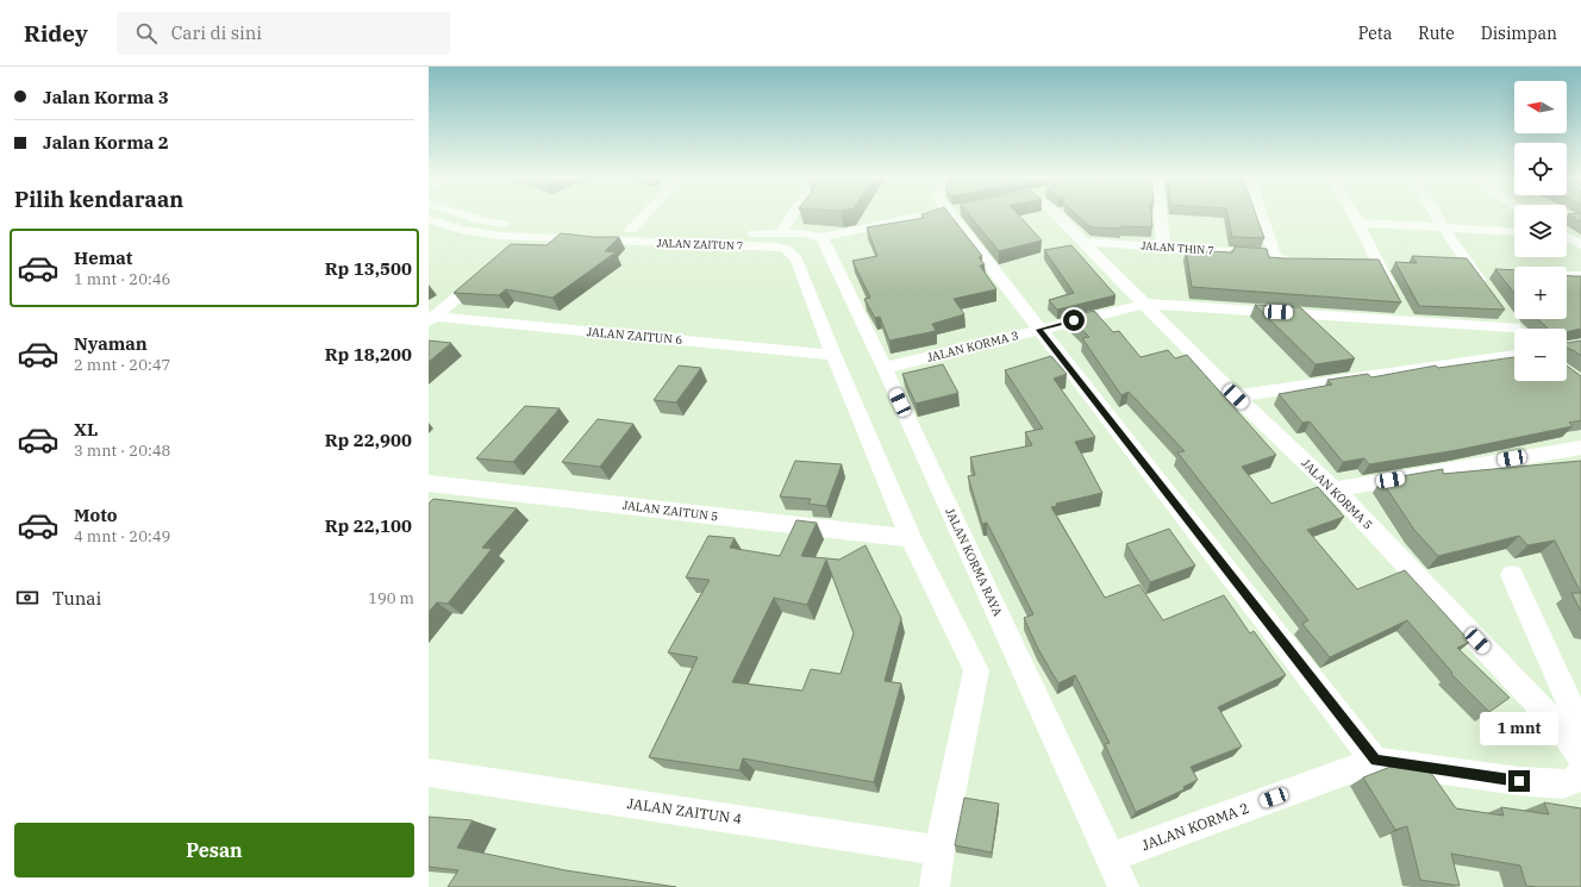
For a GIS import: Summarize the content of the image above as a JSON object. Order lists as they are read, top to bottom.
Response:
{
  "streets": {
    "street": [
      "JALAN ZAITUN 7",
      "JALAN THIN 7",
      "JALAN ZAITUN 6",
      "JALAN KORMA 3",
      "JALAN KORMA 5",
      "JALAN ZAITUN 5",
      "JALAN KORMA RAYA",
      "JALAN ZAITUN 4",
      "JALAN KORMA 2"
    ]
  },
  "crossings": [
    ["JALAN THIN 7", "JALAN KORMA 5"],
    ["JALAN KORMA 3", "JALAN KORMA 5"],
    ["JALAN KORMA 3", "JALAN KORMA RAYA"],
    ["JALAN KORMA RAYA", "JALAN KORMA 2"]
  ],
  "north": "left",
  "page": {
    "header": "Ridey",
    "search": "Cari di sini",
    "nav": ["Peta", "Rute", "Disimpan"],
    "banner": ["Jalan Korma 3", "Jalan Korma 2"],
    "map_buttons": ["+", "−"],
    "heading": "Pilih kendaraan",
    "list": [
      {
        "name": "Hemat",
        "note": "1 mnt · 20:46",
        "value": "Rp 13,500"
      },
      {
        "name": "Nyaman",
        "note": "2 mnt · 20:47",
        "value": "Rp 18,200"
      },
      {
        "name": "XL",
        "note": "3 mnt · 20:48",
        "value": "Rp 22,900"
      },
      {
        "name": "Moto",
        "note": "4 mnt · 20:49",
        "value": "Rp 22,100"
      }
    ],
    "pay": ["Tunai", "190 m"],
    "bubble": "1 mnt",
    "buttons": "Pesan"
  }
}
